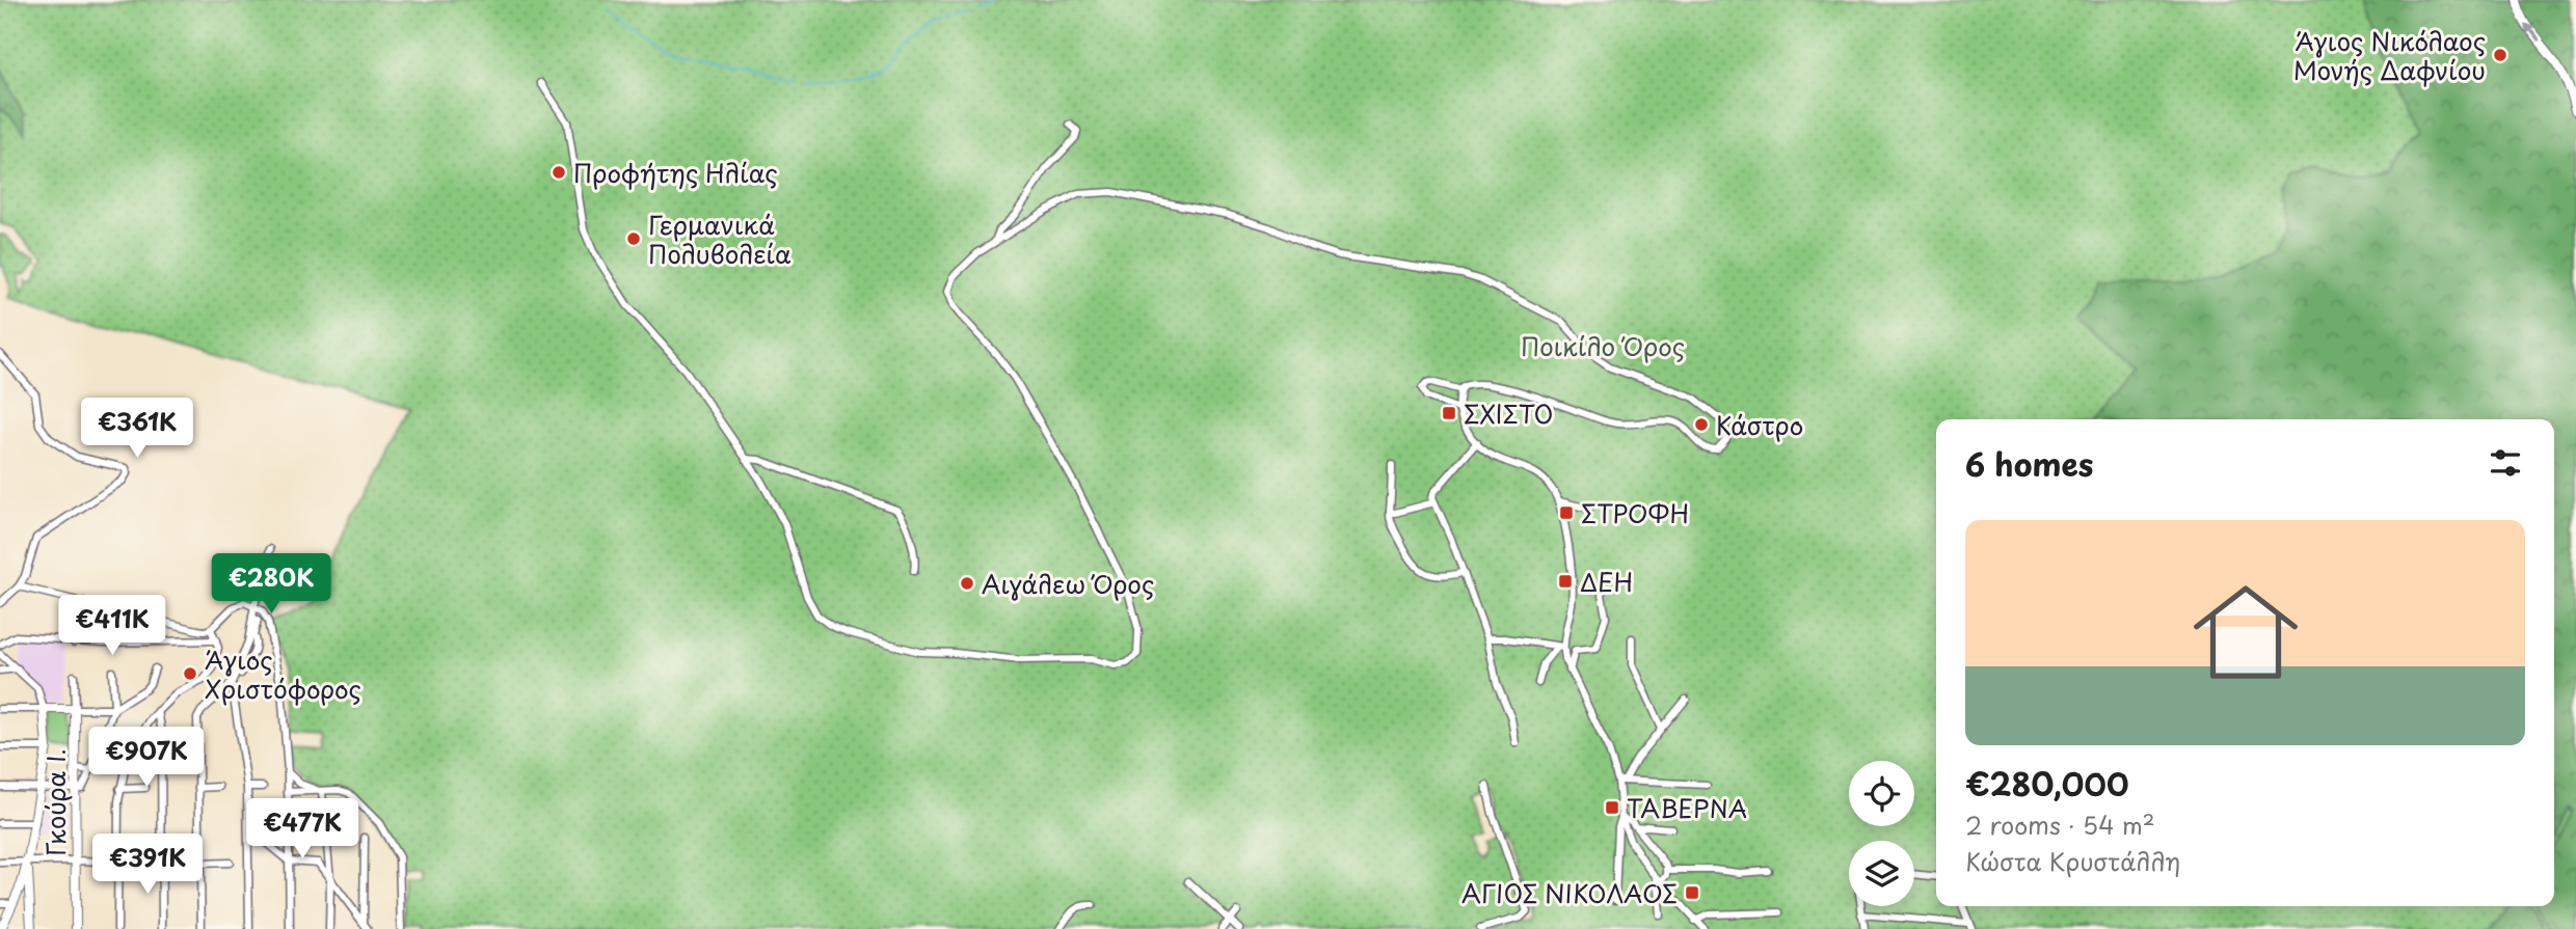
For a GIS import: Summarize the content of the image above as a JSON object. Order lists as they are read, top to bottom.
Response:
{
  "streets": {
    "street": ["Γκούρα Ι."]
  },
  "parks": ["Ποικίλο Όρος"],
  "places": {
    "other": [
      "Άγιος Νικόλαος Μονής Δαφνίου",
      "Προφήτης Ηλίας",
      "Γερμανικά Πολυβολεία",
      "Κάστρο",
      "Αιγάλεω Όρος",
      "Άγιος Χριστόφορος"
    ],
    "transit": [
      "ΣΧΙΣΤΟ",
      "ΣΤΡΟΦΗ",
      "ΔΕΗ",
      "ΤΑΒΕΡΝΑ",
      "ΑΓΙΟΣ ΝΙΚΟΛΑΟΣ"
    ]
  },
  "page": {
    "price": [
      "€361K",
      "€280K",
      "€411K",
      "€907K",
      "€477K",
      "€391K"
    ],
    "heading": "6 homes",
    "list": [
      {
        "name": "€280,000",
        "note": "2 rooms · 54 m² · Κώστα Κρυστάλλη"
      }
    ]
  }
}
